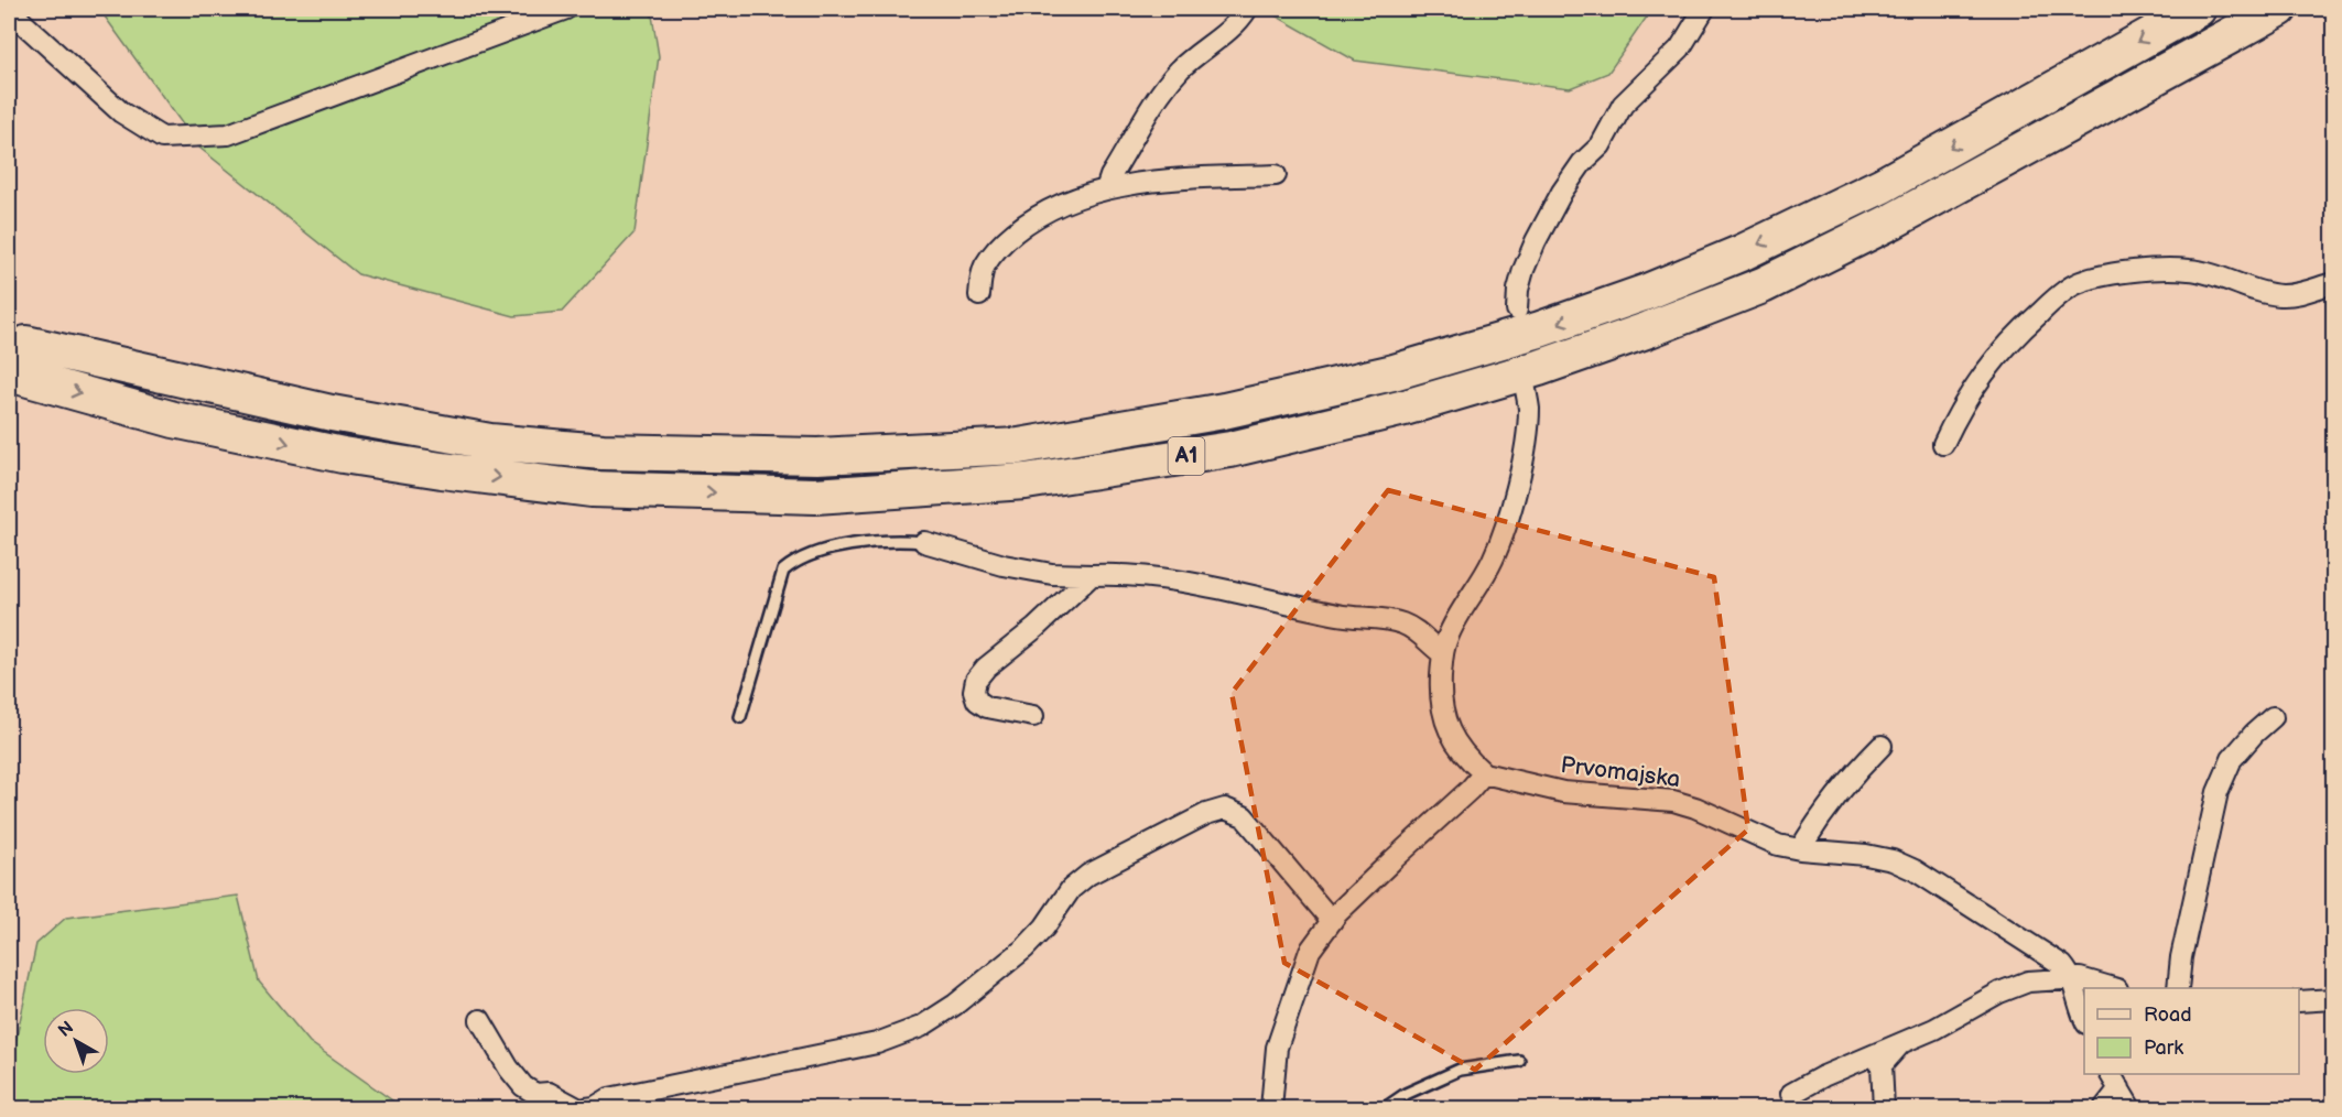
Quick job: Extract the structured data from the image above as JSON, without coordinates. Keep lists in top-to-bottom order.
{
  "streets": {
    "highway": ["A1"],
    "street": ["Prvomajska"]
  },
  "legend": ["Road", "Park"],
  "north": "top left"
}
